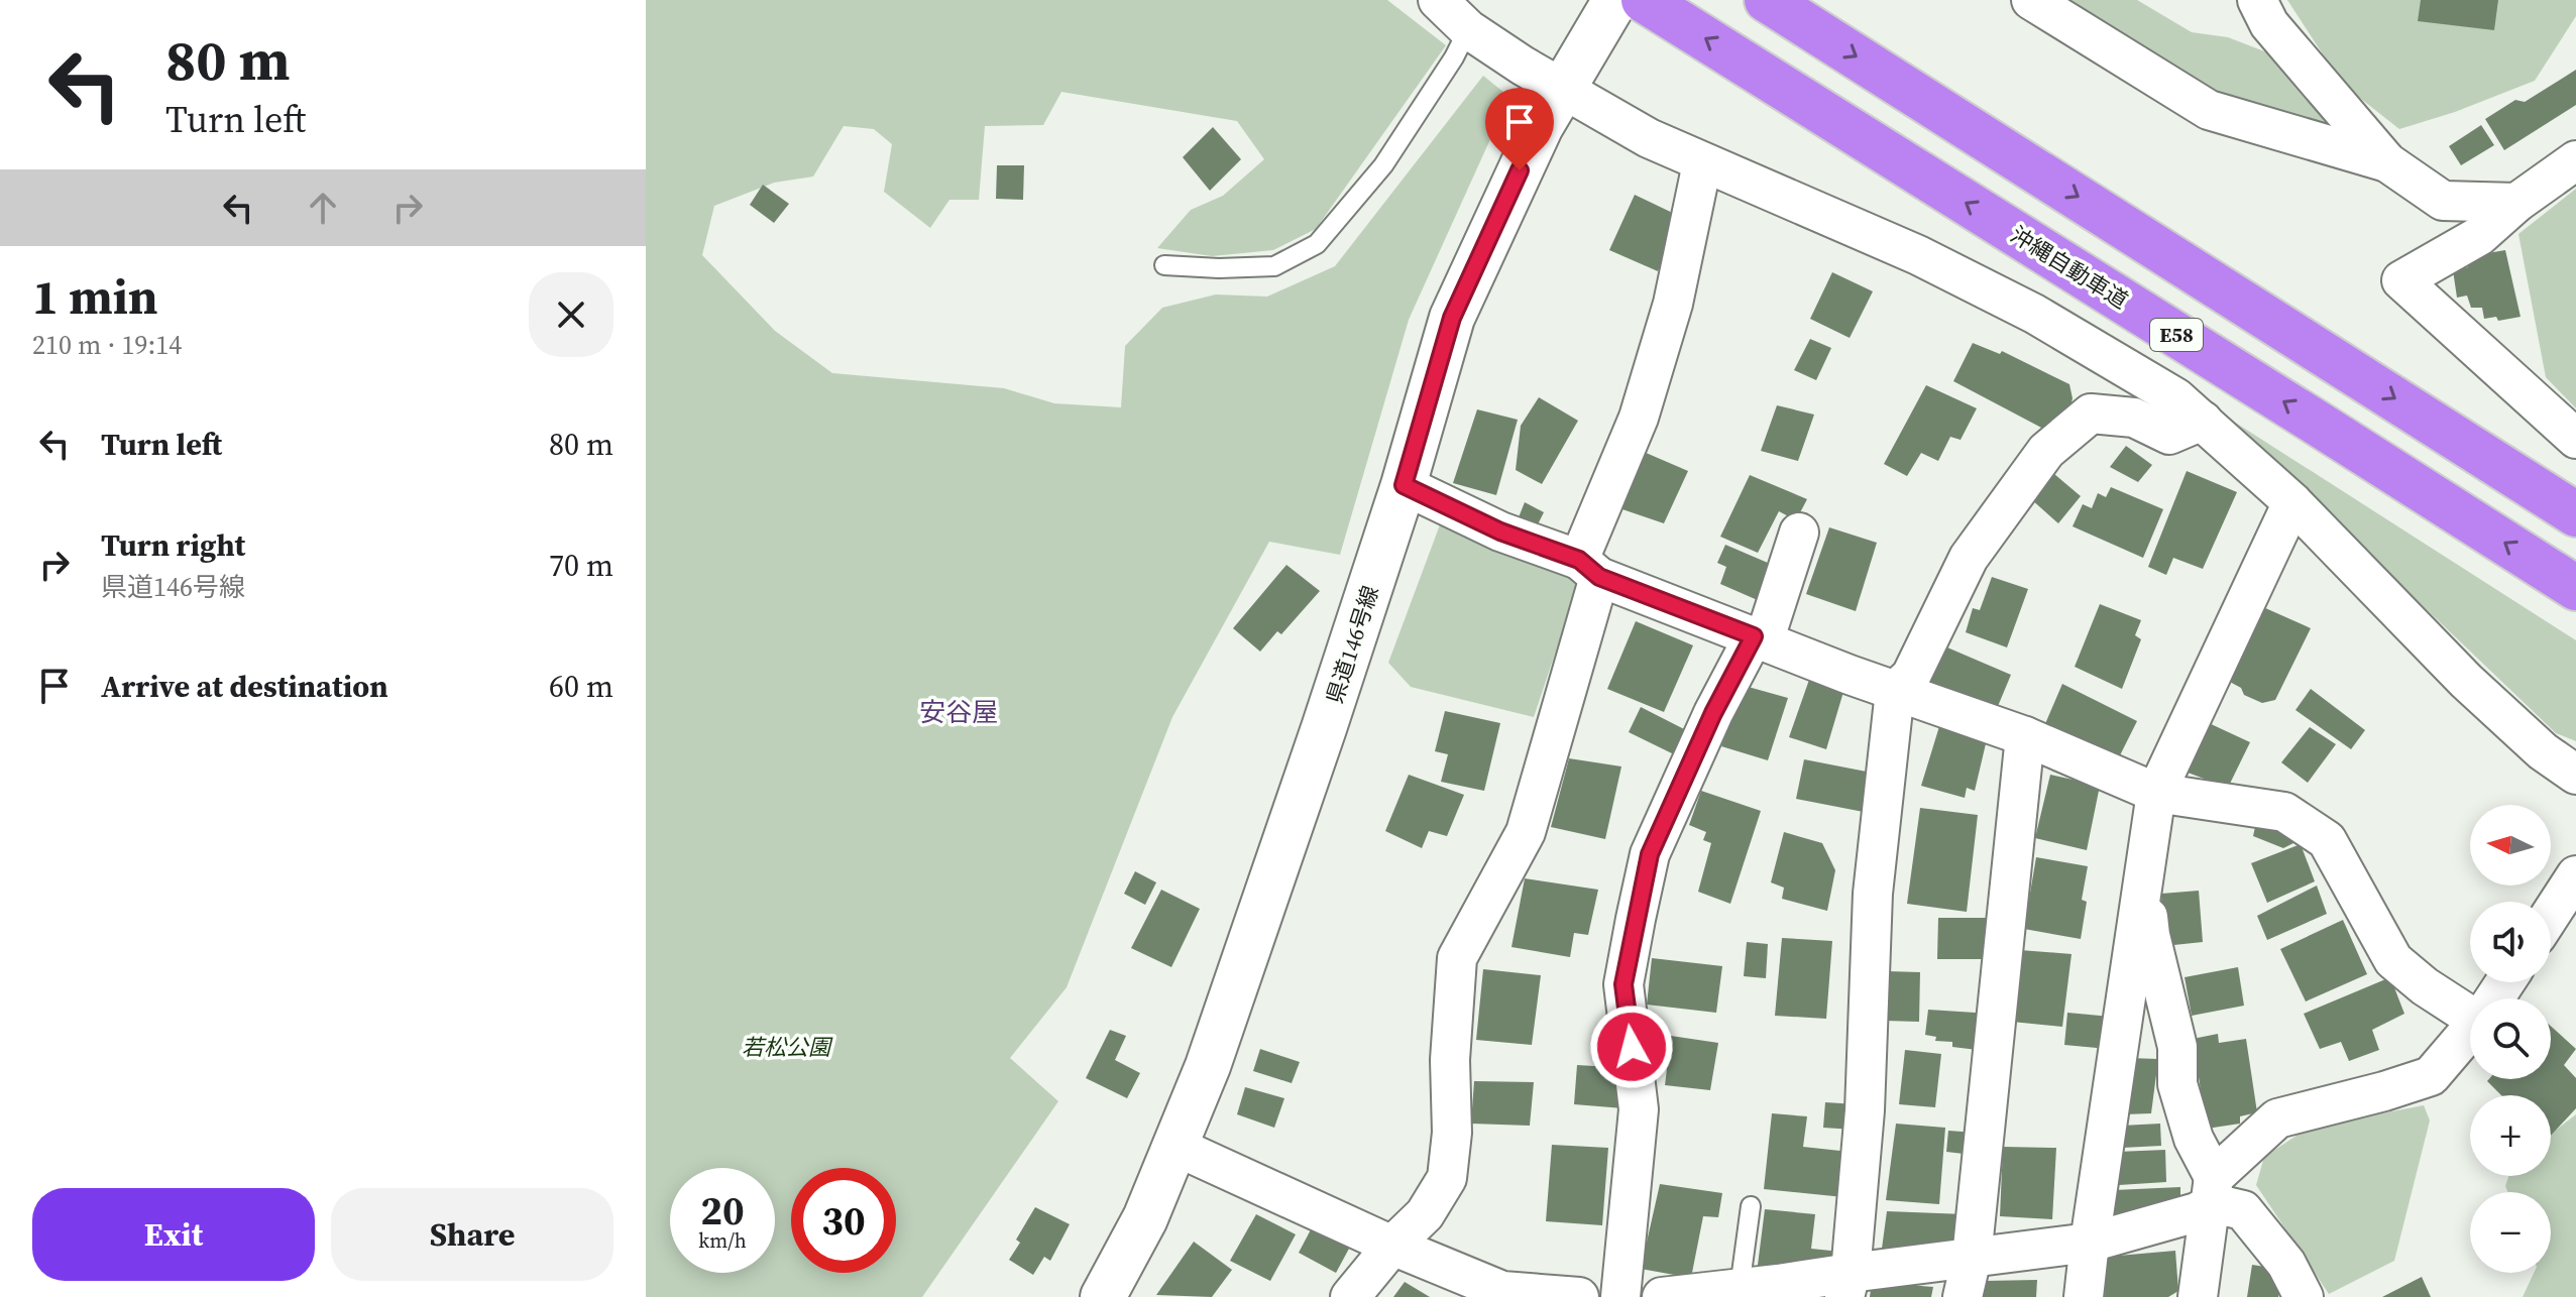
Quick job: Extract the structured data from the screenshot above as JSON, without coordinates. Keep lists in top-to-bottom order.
{
  "streets": {
    "highway": ["沖縄自動車道", "E58"],
    "main road": ["県道146号線"]
  },
  "districts": ["安谷屋"],
  "parks": ["若松公園"],
  "north": "left",
  "page": {
    "turn": ["80 m", "Turn left"],
    "heading": ["1 min", "210 m · 19:14"],
    "list": [
      {
        "name": "Turn left",
        "value": "80 m"
      },
      {
        "name": "Turn right",
        "note": "県道146号線",
        "value": "70 m"
      },
      {
        "name": "Arrive at destination",
        "value": "60 m"
      }
    ],
    "map_buttons": ["+", "−"],
    "speed": "20 km/h",
    "limit": "30",
    "buttons": ["Exit", "Share"]
  }
}
